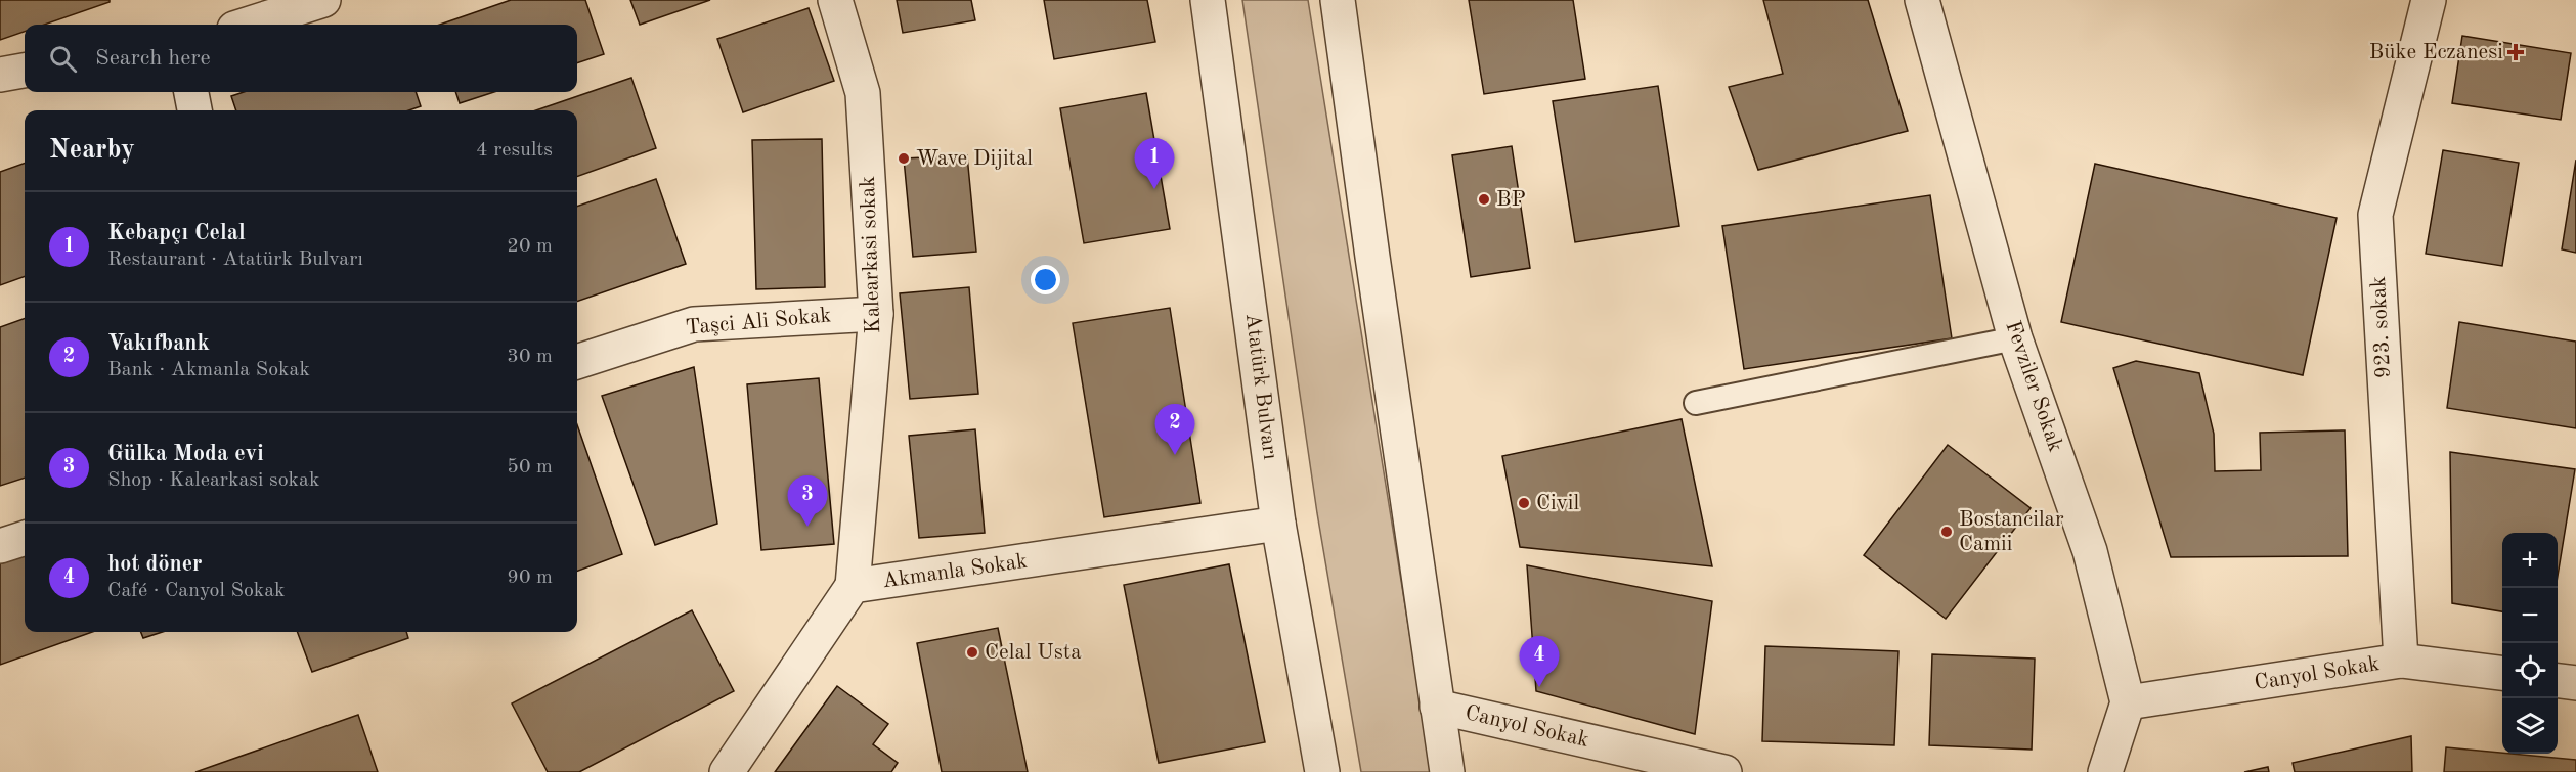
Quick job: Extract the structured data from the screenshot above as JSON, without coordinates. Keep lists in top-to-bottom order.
{
  "streets": {
    "street": [
      "Kalearkasi sokak",
      "Taşci Ali Sokak",
      "923. sokak",
      "Atatürk Bulvarı",
      "Fevziler Sokak",
      "Akmanla Sokak",
      "Canyol Sokak"
    ]
  },
  "crossings": [
    ["Kalearkasi sokak", "Taşci Ali Sokak"],
    ["Kalearkasi sokak", "Akmanla Sokak"],
    ["923. sokak", "Canyol Sokak"],
    ["Atatürk Bulvarı", "Akmanla Sokak"],
    ["Fevziler Sokak", "Canyol Sokak"]
  ],
  "places": {
    "health": ["Büke Eczanesi"],
    "other": [
      "Wave Dijital",
      "BP",
      "Civil",
      "Bostancilar Camii",
      "Celal Usta"
    ]
  },
  "page": {
    "search": "Search here",
    "heading": ["Nearby", "4 results"],
    "pins": [
      "1",
      "2",
      "3",
      "4"
    ],
    "list": [
      {
        "mark": "1",
        "name": "Kebapçı Celal",
        "note": "Restaurant · Atatürk Bulvarı",
        "value": "20 m"
      },
      {
        "mark": "2",
        "name": "Vakıfbank",
        "note": "Bank · Akmanla Sokak",
        "value": "30 m"
      },
      {
        "mark": "3",
        "name": "Gülka Moda evi",
        "note": "Shop · Kalearkasi sokak",
        "value": "50 m"
      },
      {
        "mark": "4",
        "name": "hot döner",
        "note": "Café · Canyol Sokak",
        "value": "90 m"
      }
    ],
    "map_buttons": ["+", "−"]
  }
}
